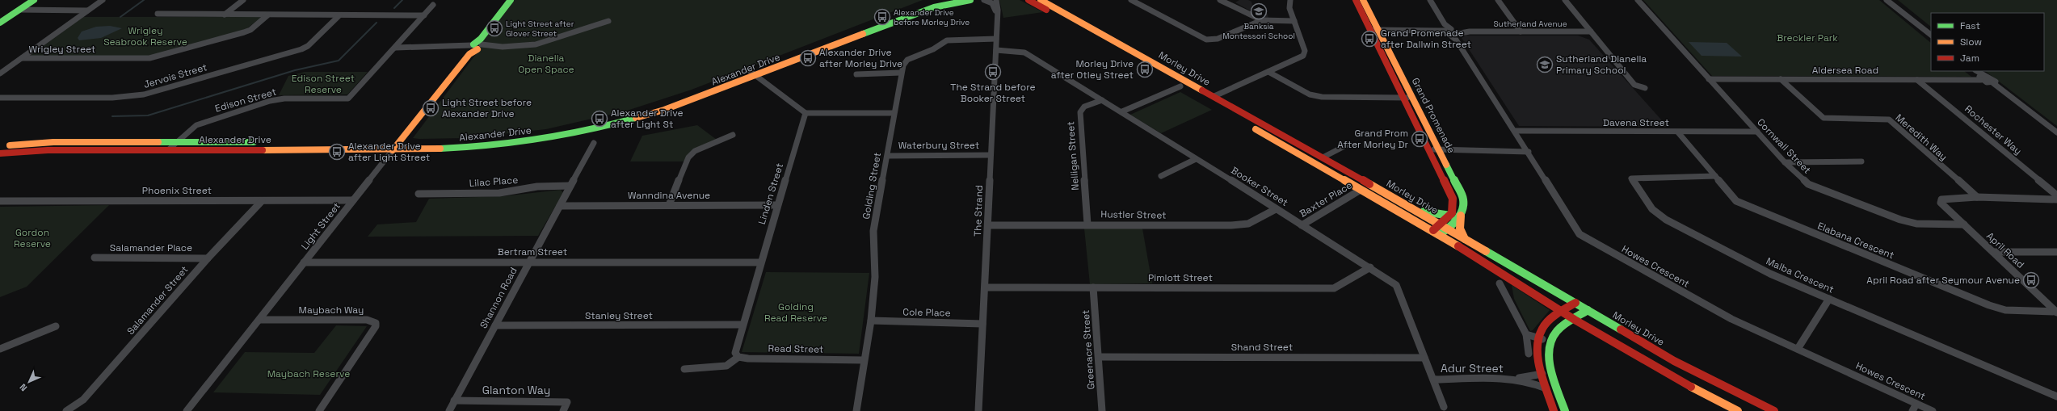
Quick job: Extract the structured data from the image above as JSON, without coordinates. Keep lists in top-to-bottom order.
{
  "streets": {
    "main road": [
      "Morley Drive",
      "Alexander Drive",
      "Grand Promenade",
      "Light Street"
    ],
    "street": [
      "Sutherland Avenue",
      "Wrigley Street",
      "Aldersea Road",
      "Jervois Street",
      "Edison Street",
      "Davena Street",
      "Rochester Way",
      "Meredith Way",
      "Waterbury Street",
      "Cornwall Street",
      "Nelligan Street",
      "Lilac Place",
      "Golding Street",
      "Booker Street",
      "Phoenix Street",
      "Linden Street",
      "Wanndina Avenue",
      "Baxter Place",
      "The Strand",
      "Hustler Street",
      "Elabana Crescent",
      "Salamander Place",
      "April Road",
      "Bertram Street",
      "Howes Crescent",
      "Malba Crescent",
      "Pimlott Street",
      "Shannon Road",
      "Salamander Street",
      "Maybach Way",
      "Cole Place",
      "Stanley Street",
      "Shand Street",
      "Read Street",
      "Greenacre Street",
      "Adur Street",
      "Glanton Way"
    ]
  },
  "crossings": [
    ["Sutherland Avenue", "Grand Promenade"],
    ["Sutherland Avenue", "Howes Crescent"],
    ["Morley Drive", "Grand Promenade"],
    ["Morley Drive", "Baxter Place"],
    ["Alexander Drive", "Edison Street"],
    ["Alexander Drive", "Light Street"],
    ["Aldersea Road", "Rochester Way"],
    ["Aldersea Road", "Meredith Way"],
    ["Aldersea Road", "Cornwall Street"],
    ["Davena Street", "Cornwall Street"],
    ["Davena Street", "Elabana Crescent"],
    ["Davena Street", "Howes Crescent"],
    ["Meredith Way", "April Road"],
    ["Waterbury Street", "Golding Street"],
    ["Waterbury Street", "The Strand"],
    ["Cornwall Street", "April Road"],
    ["Nelligan Street", "Booker Street"],
    ["Nelligan Street", "Hustler Street"],
    ["Lilac Place", "Shannon Road"],
    ["Golding Street", "The Strand"],
    ["Golding Street", "Cole Place"],
    ["Golding Street", "Read Street"],
    ["Booker Street", "Baxter Place"],
    ["Booker Street", "The Strand"],
    ["Booker Street", "Hustler Street"],
    ["Booker Street", "Pimlott Street"],
    ["Booker Street", "Shand Street"],
    ["Booker Street", "Adur Street"],
    ["Phoenix Street", "Light Street"],
    ["Phoenix Street", "Salamander Street"],
    ["Linden Street", "Wanndina Avenue"],
    ["Linden Street", "Bertram Street"],
    ["Linden Street", "Stanley Street"],
    ["Linden Street", "Read Street"],
    ["Wanndina Avenue", "Shannon Road"],
    ["The Strand", "Hustler Street"],
    ["The Strand", "Pimlott Street"],
    ["The Strand", "Cole Place"],
    ["Light Street", "Bertram Street"],
    ["Light Street", "Maybach Way"],
    ["Elabana Crescent", "April Road"],
    ["Elabana Crescent", "Malba Crescent"],
    ["Salamander Place", "Salamander Street"],
    ["Bertram Street", "Shannon Road"],
    ["Pimlott Street", "Greenacre Street"],
    ["Shannon Road", "Stanley Street"],
    ["Shannon Road", "Glanton Way"],
    ["Shand Street", "Greenacre Street"]
  ],
  "parks": [
    "Wrigley Seabrook Reserve",
    "Breckler Park",
    "Dianella Open Space",
    "Edison Street Reserve",
    "Gordon Reserve",
    "Golding Read Reserve",
    "Maybach Reserve"
  ],
  "places": {
    "school or university": ["Banksia Montessori School", "Sutherland Dianella Primary School"],
    "bus stop": [
      "Alexander Drive before Morley Drive",
      "Light Street after Glover Street",
      "Grand Promenade after Dallwin Street",
      "Alexander Drive after Morley Drive",
      "Morley Drive after Otley Street",
      "The Strand before Booker Street",
      "Light Street before Alexander Drive",
      "Alexander Drive after Light St",
      "Grand Prom After Morley Dr",
      "Alexander Drive after Light Street",
      "April Road after Seymour Avenue"
    ]
  },
  "legend": ["Fast", "Slow", "Jam"],
  "north": "bottom left"
}
